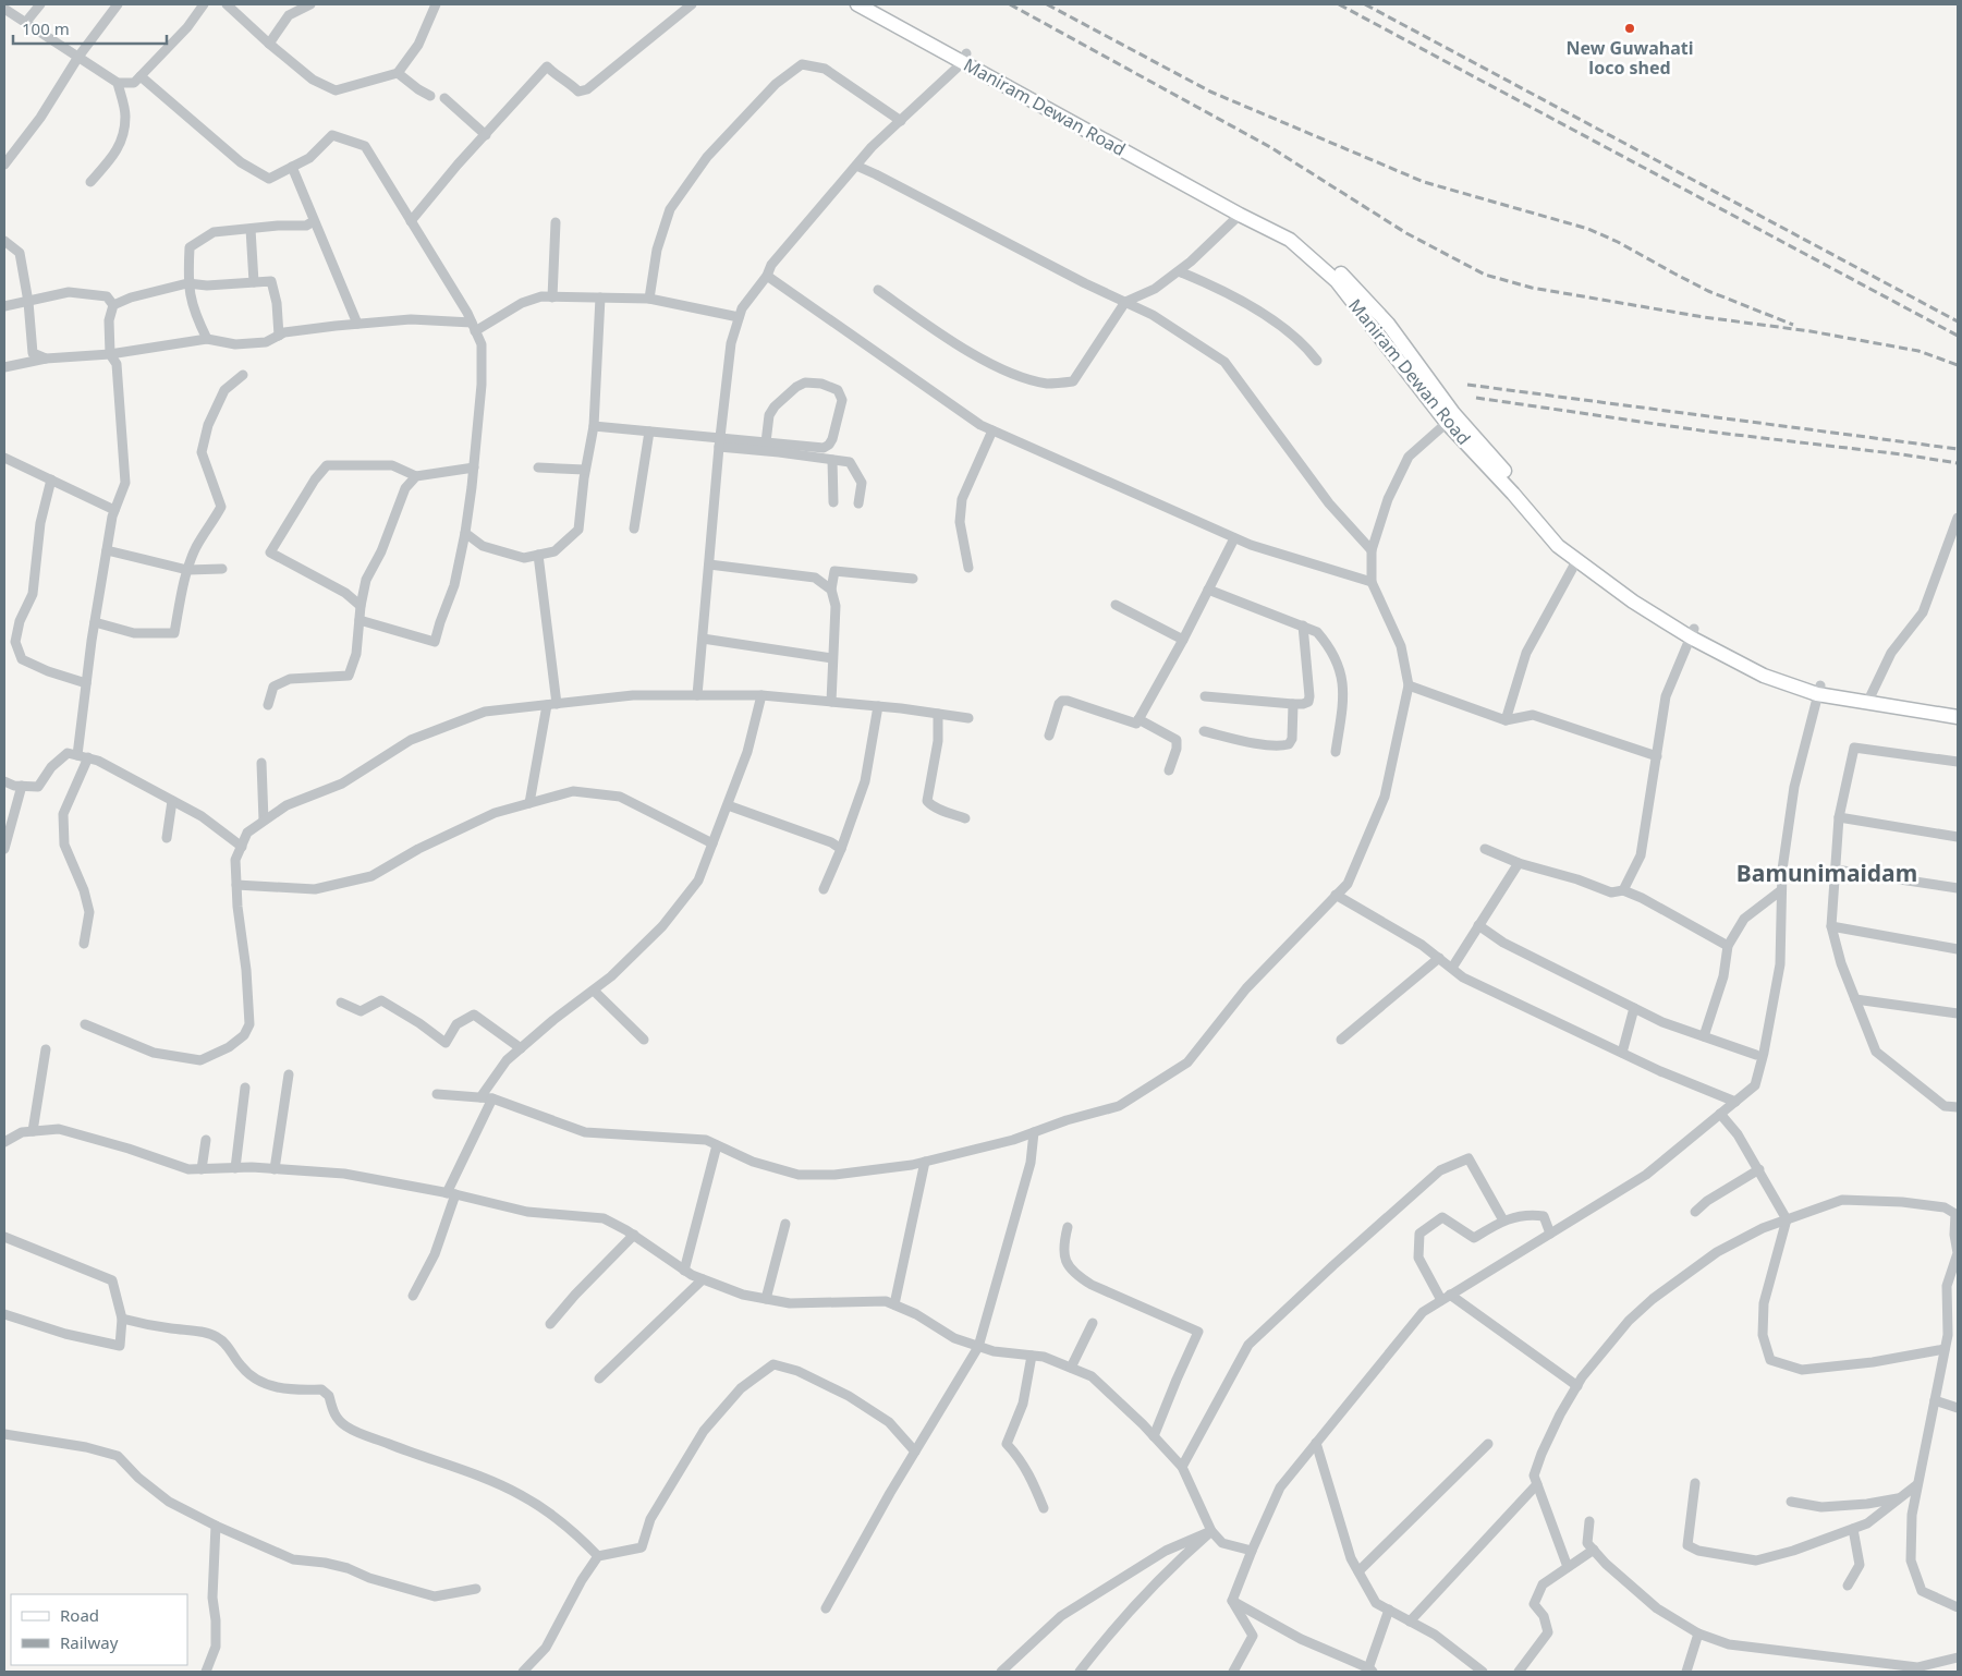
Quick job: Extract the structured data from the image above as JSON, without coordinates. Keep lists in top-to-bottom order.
{
  "streets": {
    "main road": ["Maniram Dewan Road"]
  },
  "districts": ["Bamunimaidam"],
  "places": ["New Guwahati loco shed"],
  "legend": ["Road", "Railway"],
  "scale_bar": "100 m"
}
